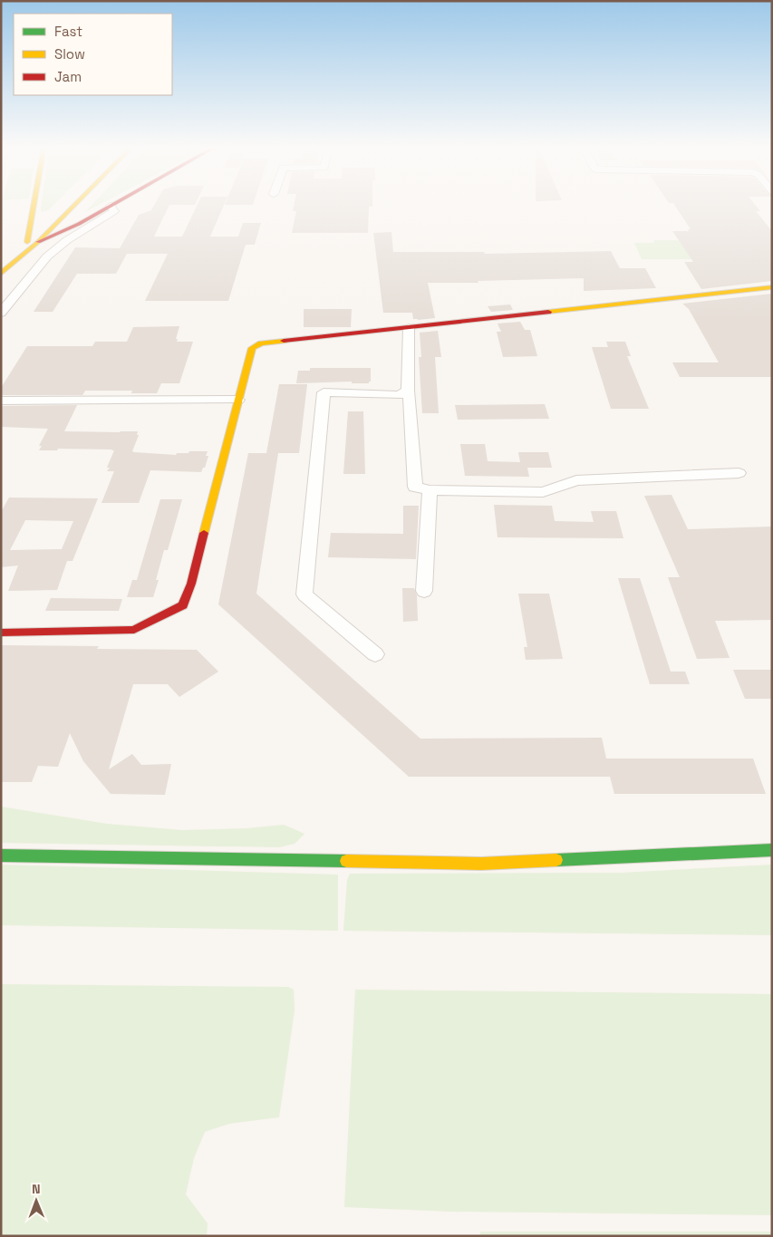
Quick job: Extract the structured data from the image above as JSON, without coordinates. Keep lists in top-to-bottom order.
{
  "legend": ["Fast", "Slow", "Jam"],
  "north": "top"
}
